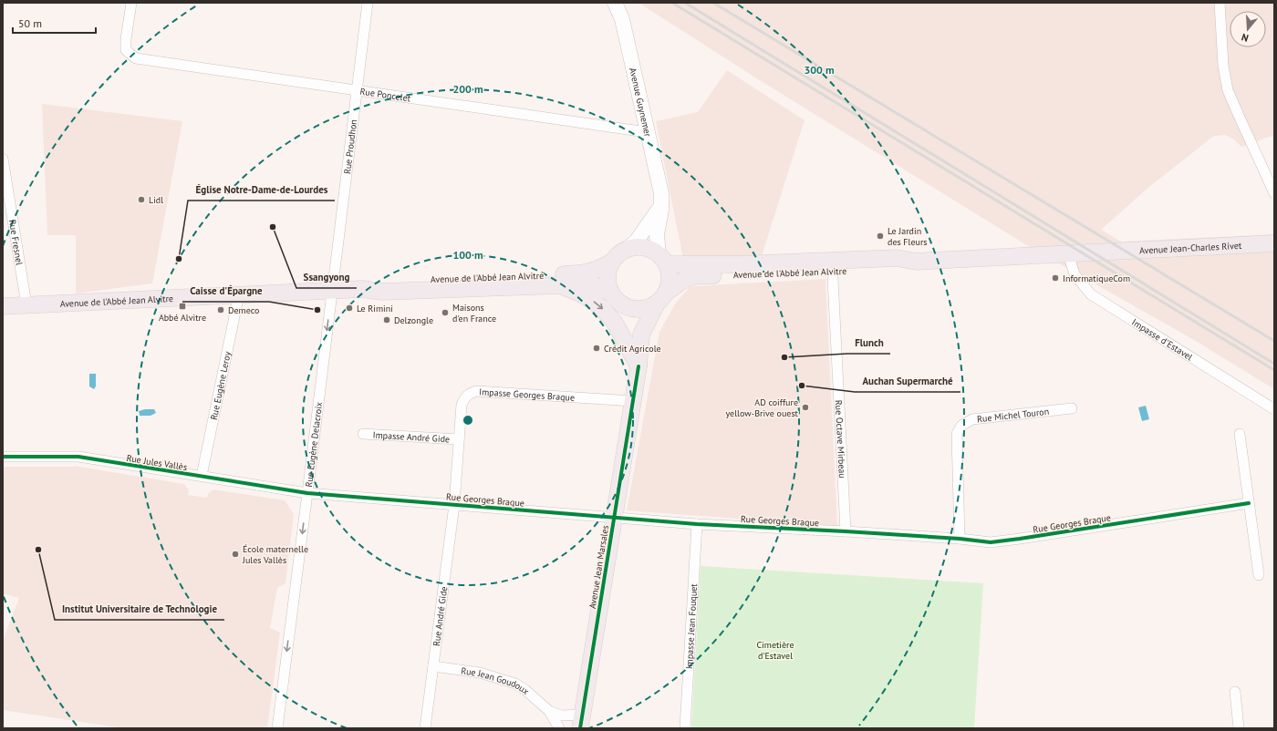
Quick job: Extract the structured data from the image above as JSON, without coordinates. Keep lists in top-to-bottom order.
{
  "streets": {
    "main road": [
      "Avenue Guynemer",
      "Avenue Jean-Charles Rivet",
      "Avenue de l'Abbé Jean Alvitre",
      "Avenue Jean Marsales"
    ],
    "street": [
      "Rue Poncelet",
      "Rue Proudhon",
      "Rue Fresnel",
      "Impasse d'Estavel",
      "Rue Eugène Leroy",
      "Impasse Georges Braque",
      "Rue Michel Touron",
      "Impasse André Gide",
      "Rue Octave Mirbeau",
      "Rue Eugène Delacroix",
      "Rue Jules Vallès",
      "Rue Georges Braque",
      "Rue André Gide",
      "Impasse Jean Fouquet",
      "Rue Jean Goudoux"
    ]
  },
  "crossings": [
    ["Rue Poncelet", "Avenue Guynemer"],
    ["Rue Poncelet", "Rue Proudhon"],
    ["Avenue Guynemer", "Avenue de l'Abbé Jean Alvitre"],
    ["Avenue Guynemer", "Avenue Jean Marsales"],
    ["Rue Proudhon", "Avenue de l'Abbé Jean Alvitre"],
    ["Rue Proudhon", "Rue Eugène Delacroix"],
    ["Rue Fresnel", "Avenue de l'Abbé Jean Alvitre"],
    ["Avenue Jean-Charles Rivet", "Avenue de l'Abbé Jean Alvitre"],
    ["Avenue de l'Abbé Jean Alvitre", "Impasse d'Estavel"],
    ["Avenue de l'Abbé Jean Alvitre", "Rue Eugène Leroy"],
    ["Avenue de l'Abbé Jean Alvitre", "Rue Octave Mirbeau"],
    ["Avenue de l'Abbé Jean Alvitre", "Rue Eugène Delacroix"],
    ["Avenue de l'Abbé Jean Alvitre", "Avenue Jean Marsales"],
    ["Rue Eugène Leroy", "Rue Jules Vallès"],
    ["Impasse Georges Braque", "Impasse André Gide"],
    ["Impasse Georges Braque", "Rue Georges Braque"],
    ["Impasse Georges Braque", "Avenue Jean Marsales"],
    ["Impasse Georges Braque", "Rue André Gide"],
    ["Rue Michel Touron", "Rue Georges Braque"],
    ["Rue Octave Mirbeau", "Rue Georges Braque"],
    ["Rue Eugène Delacroix", "Rue Jules Vallès"],
    ["Rue Eugène Delacroix", "Rue Georges Braque"],
    ["Rue Jules Vallès", "Rue Georges Braque"],
    ["Rue Georges Braque", "Avenue Jean Marsales"],
    ["Rue Georges Braque", "Rue André Gide"],
    ["Rue Georges Braque", "Impasse Jean Fouquet"],
    ["Avenue Jean Marsales", "Rue Jean Goudoux"],
    ["Rue André Gide", "Rue Jean Goudoux"]
  ],
  "one_way": ["Rue Eugène Delacroix"],
  "parks": ["Cimetière d'Estavel"],
  "places": {
    "other": [
      "Lidl",
      "Ssangyong",
      "Le Jardin des Fleurs",
      "Église Notre-Dame-de-Lourdes",
      "InformatiqueCom",
      "Le Rimini",
      "Demeco",
      "Caisse d'Épargne",
      "Maisons d'en France",
      "Delzongle",
      "Crédit Agricole",
      "Flunch",
      "Auchan Supermarché",
      "AD coiffure yellow-Brive ouest",
      "Institut Universitaire de Technologie",
      "École maternelle Jules Vallès"
    ],
    "transit": ["Abbé Alvitre"]
  },
  "scale_bar": "50 m",
  "north": "bottom",
  "rings": ["300 m", "200 m", "100 m"]
}
